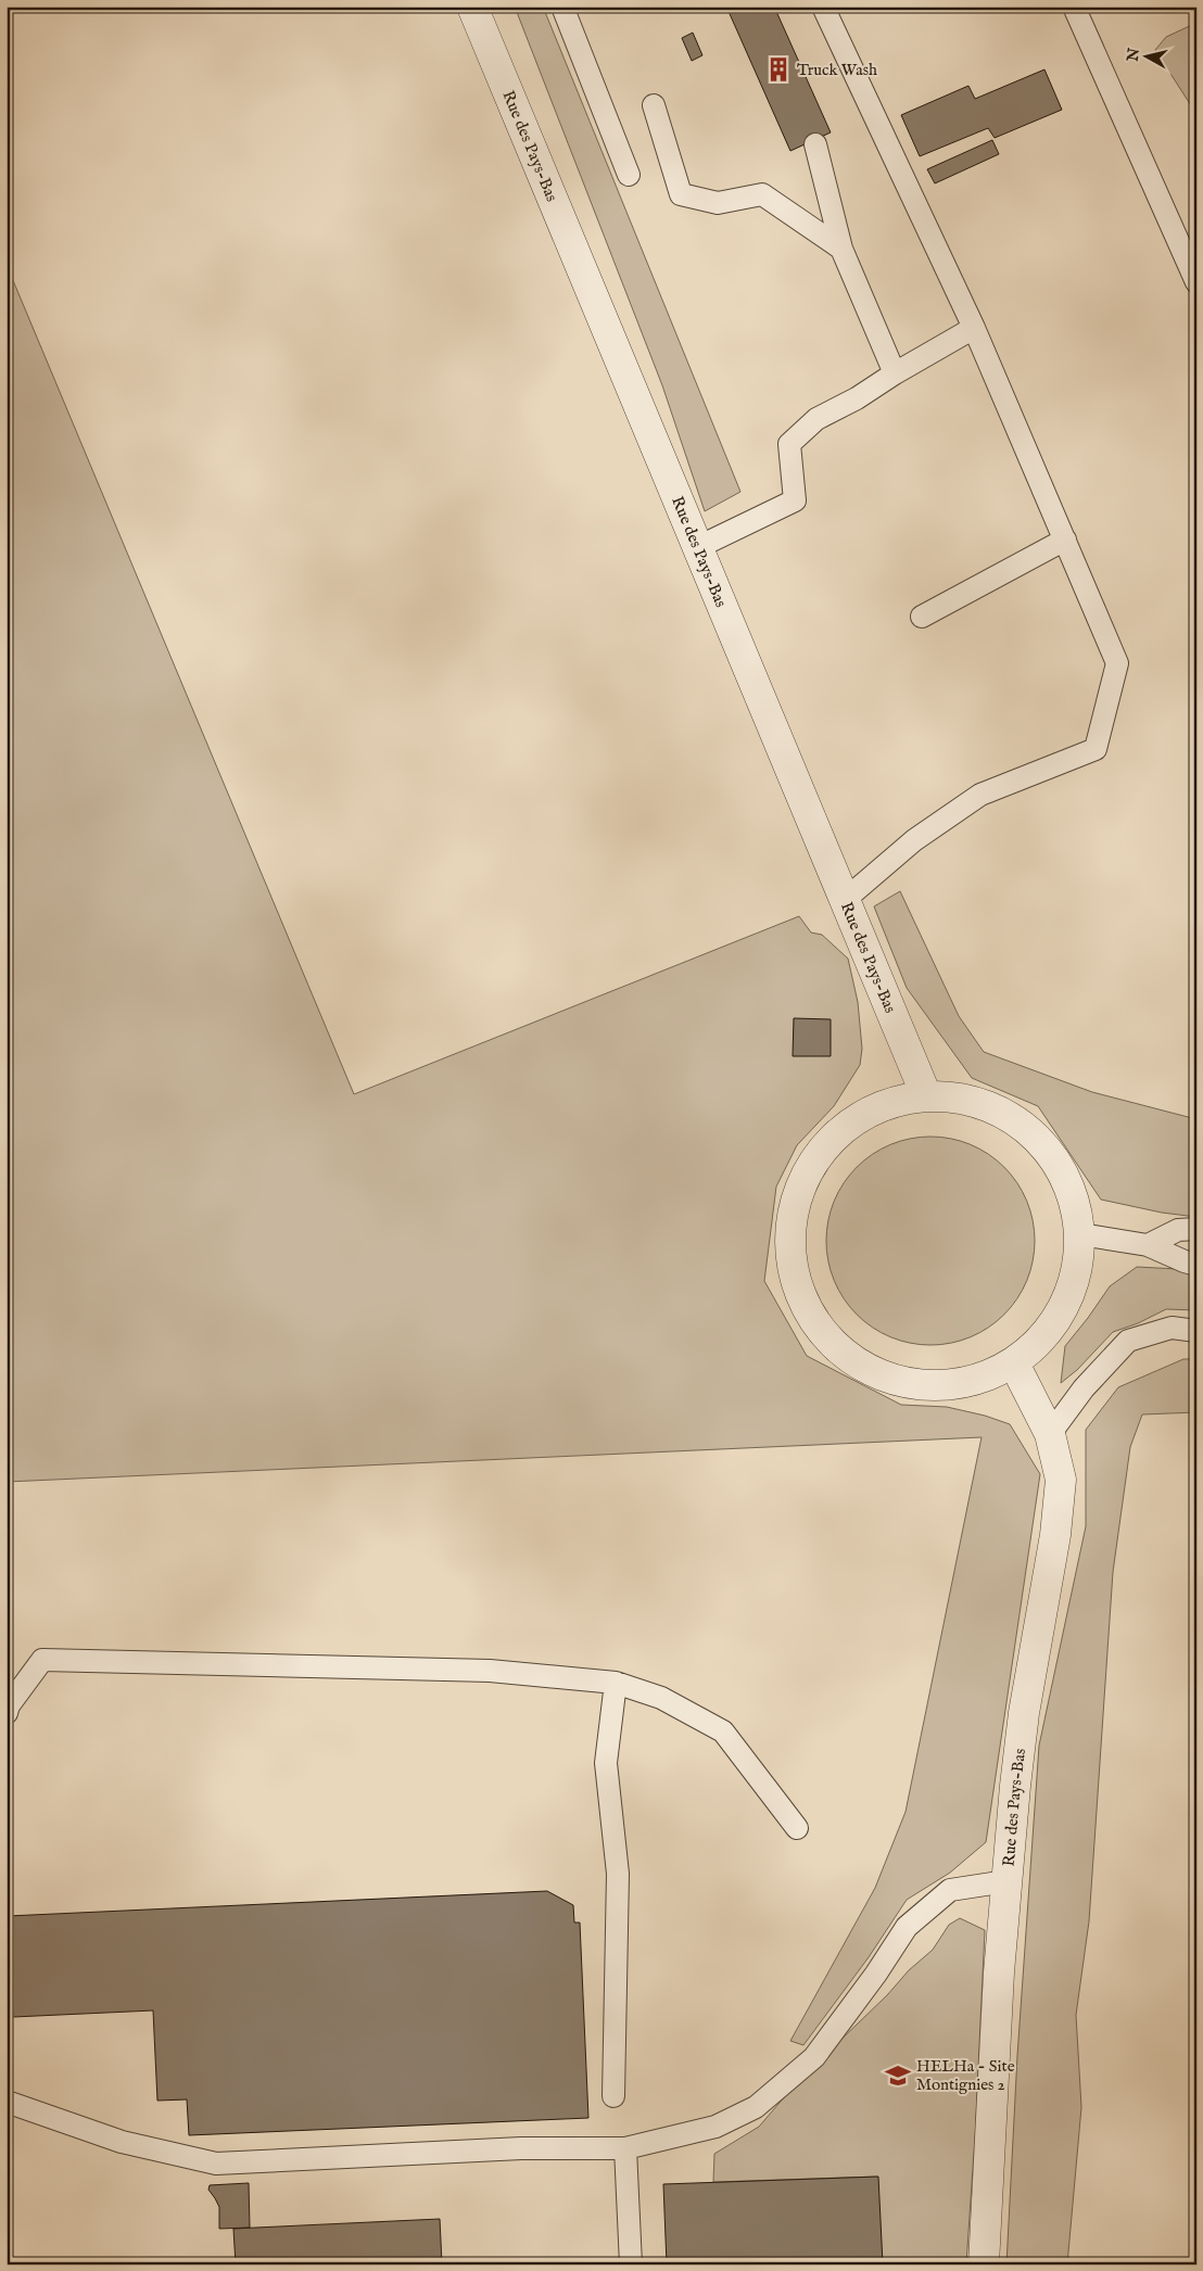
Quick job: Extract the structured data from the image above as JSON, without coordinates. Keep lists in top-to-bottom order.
{
  "streets": {
    "street": ["Rue des Pays-Bas"]
  },
  "places": {
    "building": ["Truck Wash"],
    "school or university": ["HELHa - Site Montignies 2"]
  },
  "north": "left"
}
